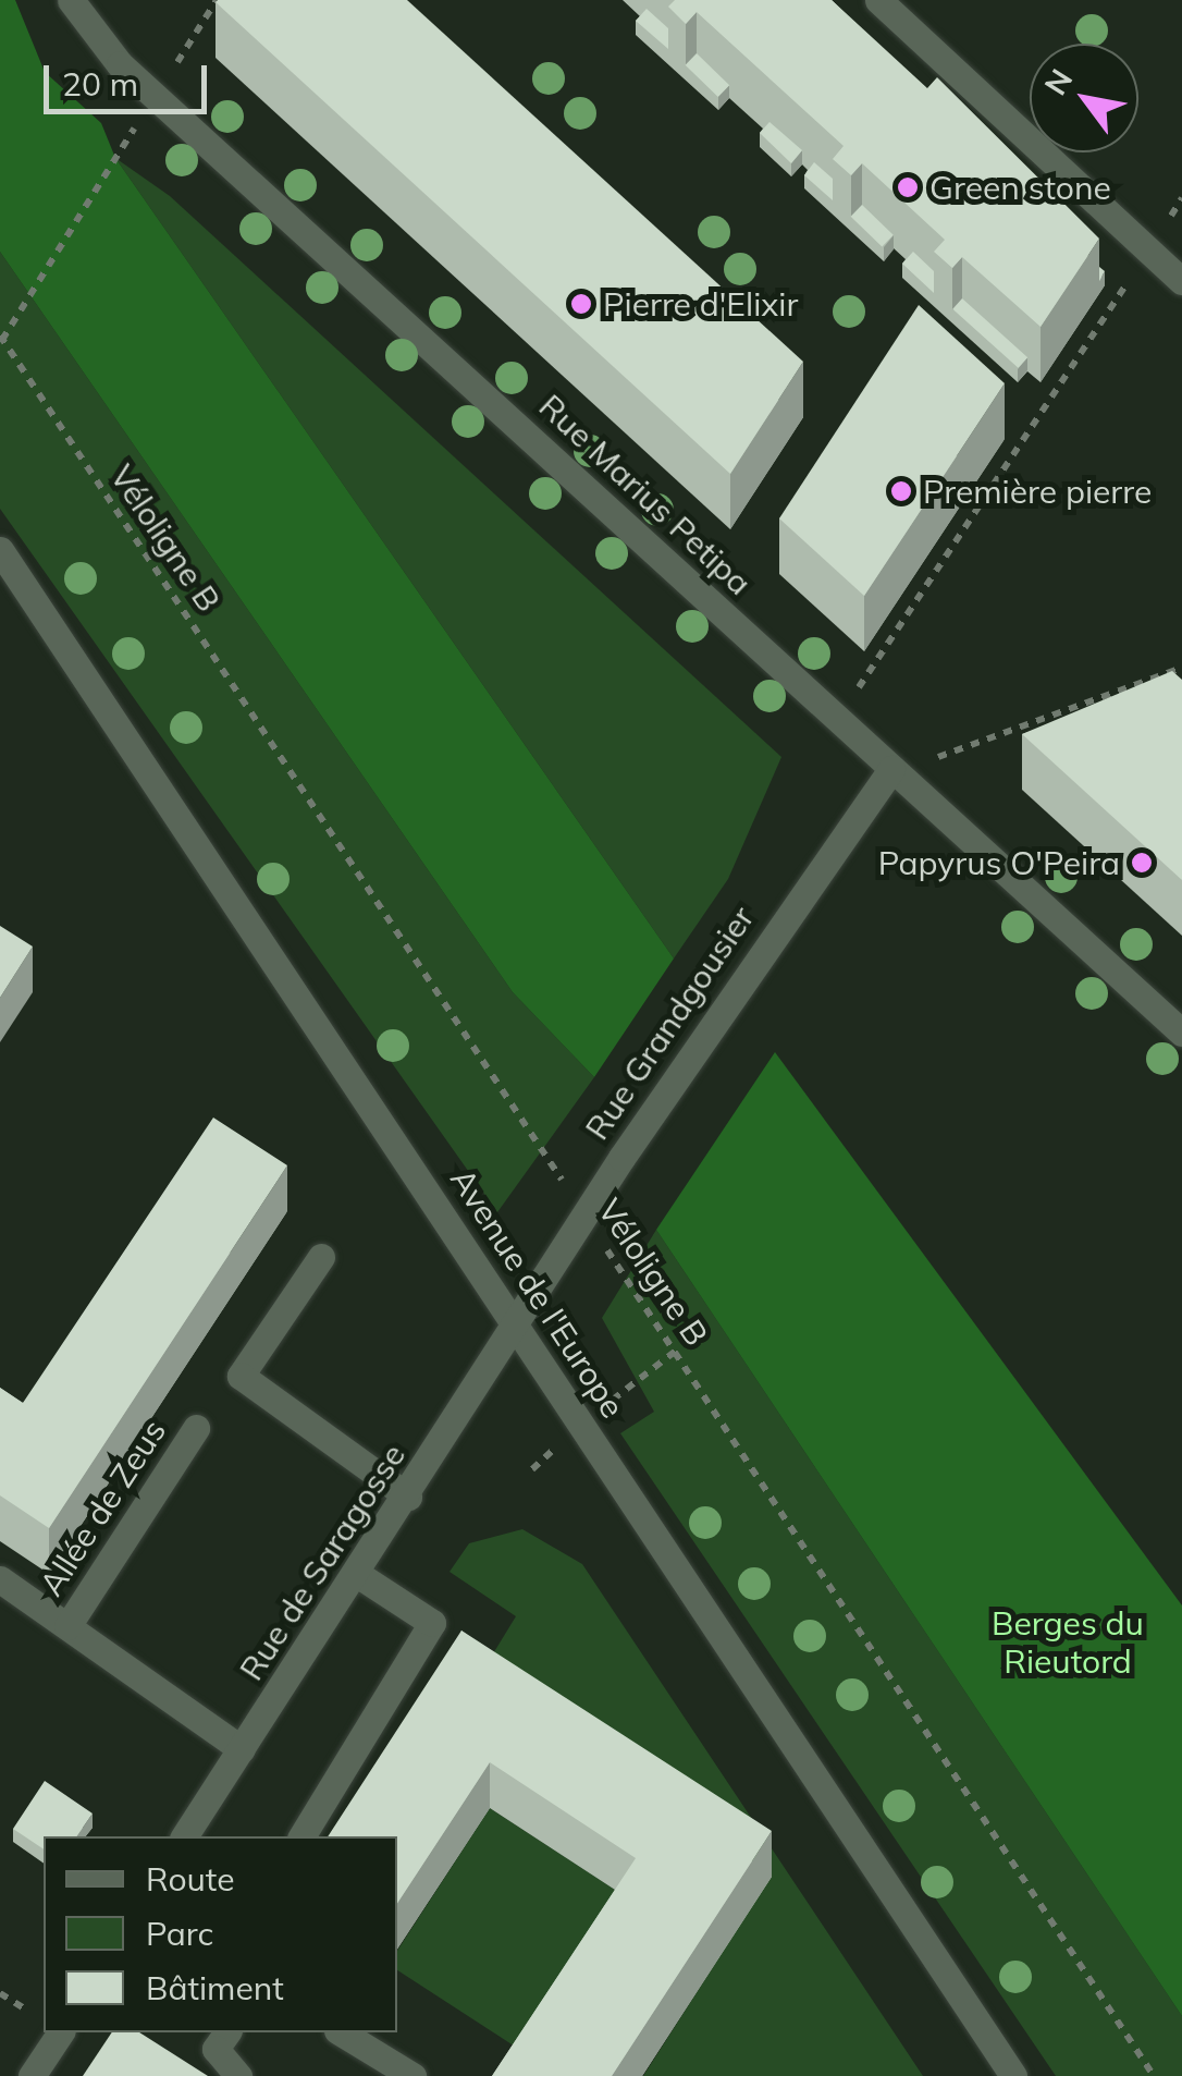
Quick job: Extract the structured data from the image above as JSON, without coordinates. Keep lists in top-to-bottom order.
{
  "streets": {
    "street": [
      "Rue Marius Petipa",
      "Rue Grandgousier",
      "Avenue de l'Europe",
      "Allée de Zeus",
      "Rue de Saragosse"
    ],
    "path": ["Véloligne B"]
  },
  "crossings": [
    ["Rue Marius Petipa", "Rue Grandgousier"],
    ["Véloligne B", "Rue Grandgousier"],
    ["Rue Grandgousier", "Avenue de l'Europe"],
    ["Rue Grandgousier", "Rue de Saragosse"],
    ["Avenue de l'Europe", "Rue de Saragosse"],
    ["Allée de Zeus", "Rue de Saragosse"]
  ],
  "parks": ["Berges du Rieutord"],
  "places": [
    "Green stone",
    "Pierre d'Elixir",
    "Première pierre",
    "Papyrus O'Peira"
  ],
  "legend": ["Route", "Parc", "Bâtiment"],
  "scale_bar": "20 m",
  "north": "top left"
}
